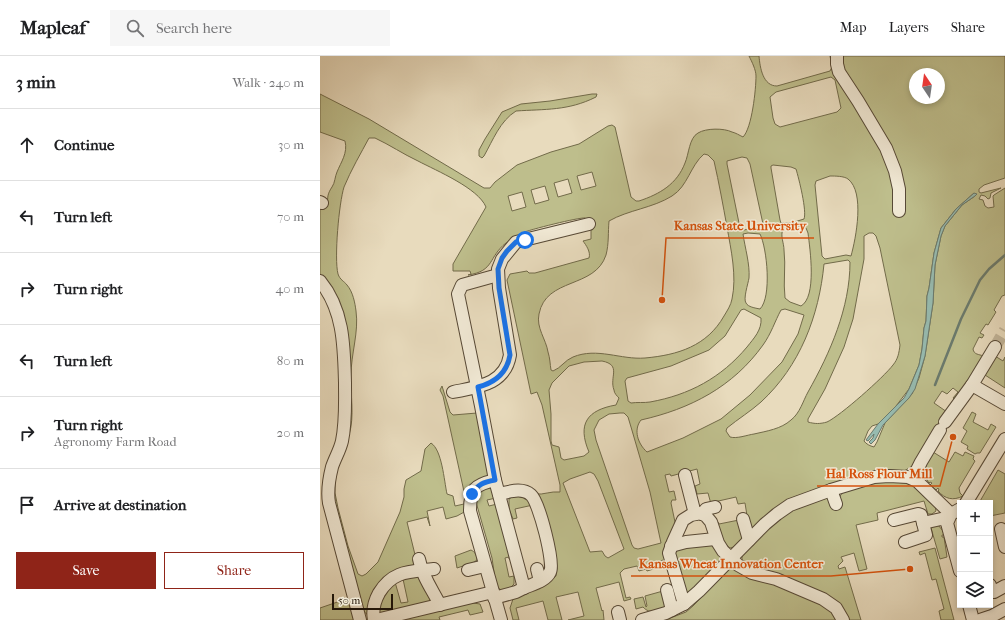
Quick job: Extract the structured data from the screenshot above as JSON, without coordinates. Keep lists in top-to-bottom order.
{
  "places": ["Kansas State University", "Hal Ross Flour Mill", "Kansas Wheat Innovation Center"],
  "scale_bar": "50 m",
  "north": "top",
  "page": {
    "header": "Mapleaf",
    "search": "Search here",
    "nav": ["Map", "Layers", "Share"],
    "heading": ["3 min", "Walk · 240 m"],
    "list": [
      ["Continue", "30 m"],
      ["Turn left", "70 m"],
      ["Turn right", "40 m"],
      ["Turn left", "80 m"],
      ["Turn right", "Agronomy Farm Road", "20 m"],
      "Arrive at destination"
    ],
    "map_buttons": ["+", "−"],
    "buttons": ["Save", "Share"],
    "scale": "50 m"
  }
}
